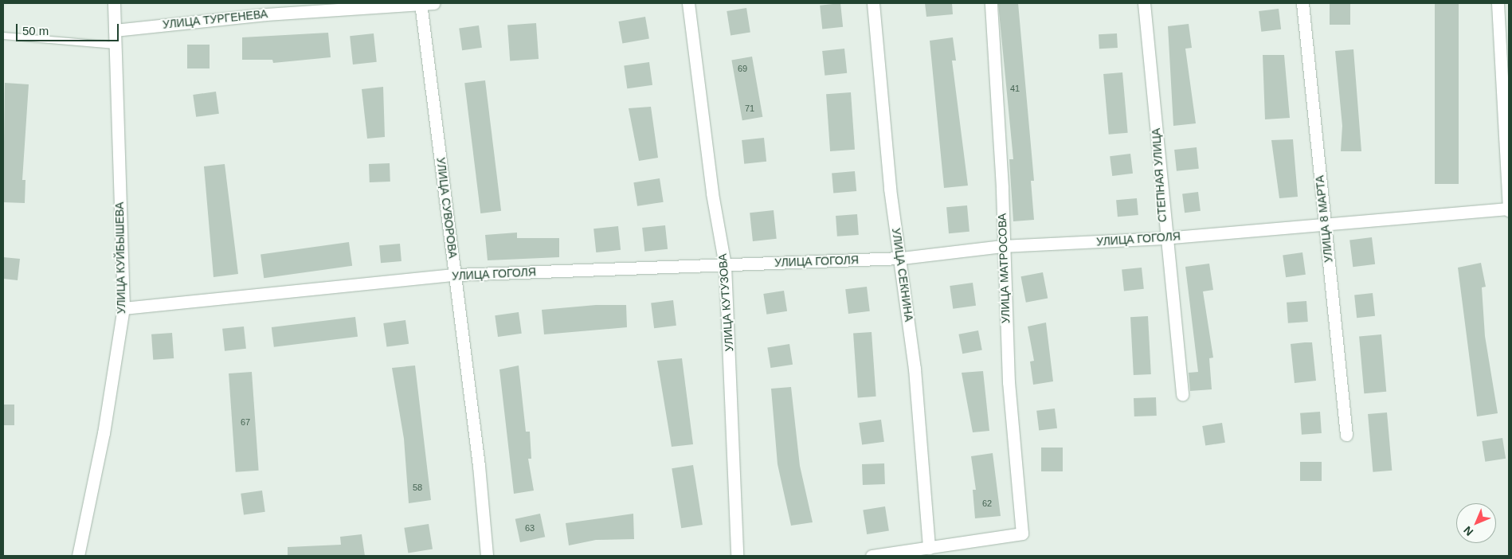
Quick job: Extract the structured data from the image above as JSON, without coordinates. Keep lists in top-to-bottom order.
{
  "streets": {
    "street": [
      "УЛИЦА ТУРГЕНЕВА",
      "СТЕПНАЯ УЛИЦА",
      "УЛИЦА СУВОРОВА",
      "УЛИЦА 8 МАРТА",
      "УЛИЦА ГОГОЛЯ",
      "УЛИЦА КУЙБЫШЕВА",
      "УЛИЦА МАТРОСОВА",
      "УЛИЦА СЕКНИНА",
      "УЛИЦА КУТУЗОВА"
    ]
  },
  "crossings": [
    ["УЛИЦА ТУРГЕНЕВА", "УЛИЦА СУВОРОВА"],
    ["УЛИЦА ТУРГЕНЕВА", "УЛИЦА КУЙБЫШЕВА"],
    ["СТЕПНАЯ УЛИЦА", "УЛИЦА ГОГОЛЯ"],
    ["УЛИЦА СУВОРОВА", "УЛИЦА ГОГОЛЯ"],
    ["УЛИЦА 8 МАРТА", "УЛИЦА ГОГОЛЯ"],
    ["УЛИЦА ГОГОЛЯ", "УЛИЦА КУЙБЫШЕВА"],
    ["УЛИЦА ГОГОЛЯ", "УЛИЦА МАТРОСОВА"],
    ["УЛИЦА ГОГОЛЯ", "УЛИЦА СЕКНИНА"],
    ["УЛИЦА ГОГОЛЯ", "УЛИЦА КУТУЗОВА"],
    ["УЛИЦА МАТРОСОВА", "УЛИЦА СЕКНИНА"]
  ],
  "house_numbers": [
    "69",
    "41",
    "71",
    "67",
    "58",
    "62",
    "63"
  ],
  "scale_bar": "50 m",
  "north": "bottom left"
}
